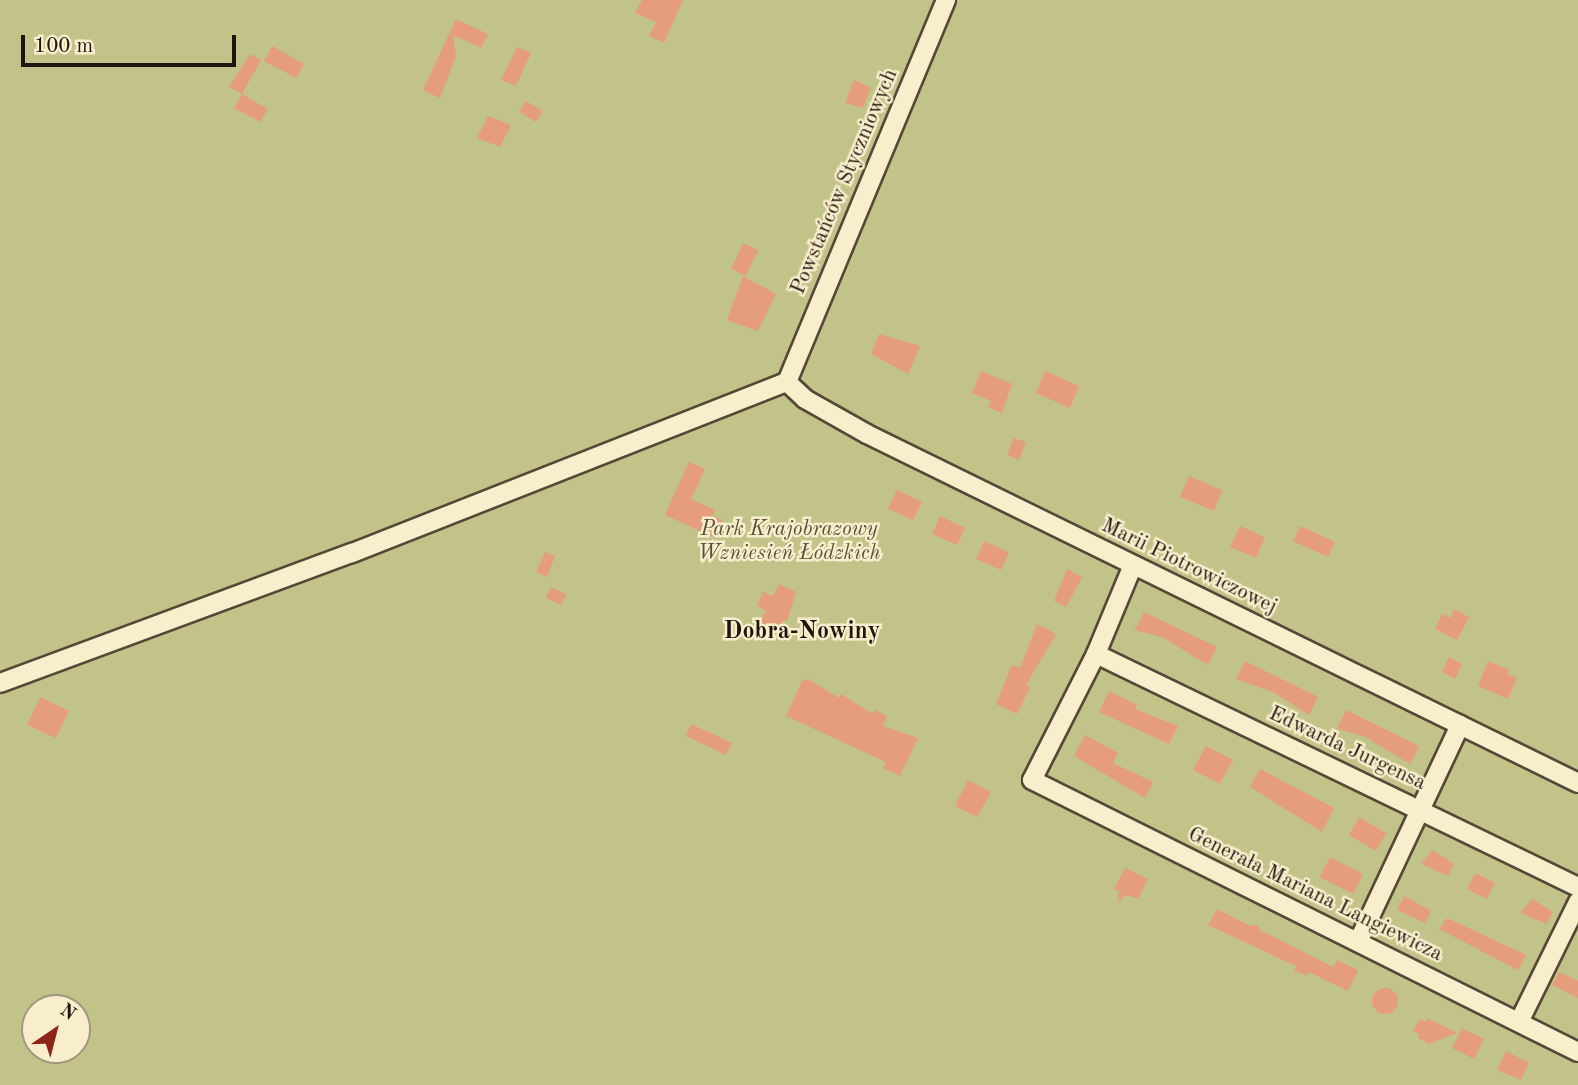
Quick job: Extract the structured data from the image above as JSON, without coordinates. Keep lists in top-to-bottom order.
{
  "streets": {
    "street": [
      "Powstańców Styczniowych",
      "Marii Piotrowiczowej",
      "Edwarda Jurgensa",
      "Generała Mariana Langiewicza"
    ]
  },
  "crossings": [
    ["Powstańców Styczniowych", "Marii Piotrowiczowej"],
    ["Edwarda Jurgensa", "Generała Mariana Langiewicza"]
  ],
  "districts": ["Dobra-Nowiny"],
  "parks": ["Park Krajobrazowy Wzniesień Łódzkich"],
  "scale_bar": "100 m",
  "north": "top right"
}
